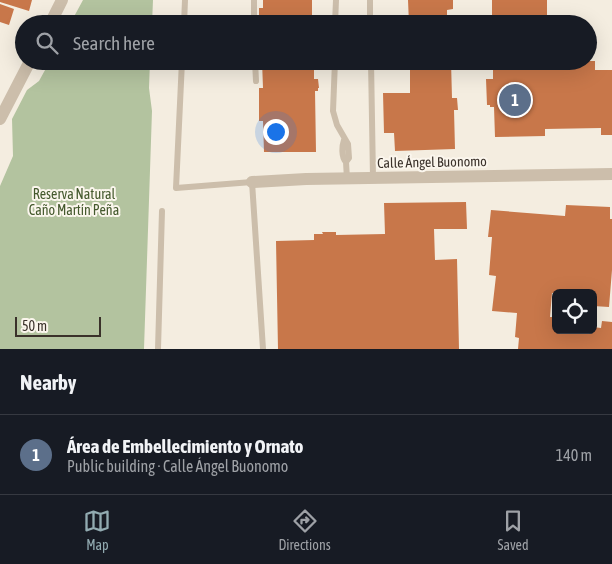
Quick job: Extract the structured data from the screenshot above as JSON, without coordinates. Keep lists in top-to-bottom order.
{
  "streets": {
    "street": ["Calle Ángel Buonomo"]
  },
  "parks": ["Reserva Natural Caño Martín Peña"],
  "scale_bar": "50 m",
  "page": {
    "search": "Search here",
    "pins": "1",
    "scale": "50 m",
    "heading": "Nearby",
    "list": [
      {
        "mark": "1",
        "name": "Área de Embellecimiento y Ornato",
        "note": "Public building · Calle Ángel Buonomo",
        "value": "140 m"
      }
    ],
    "nav": ["Map", "Directions", "Saved"]
  }
}
